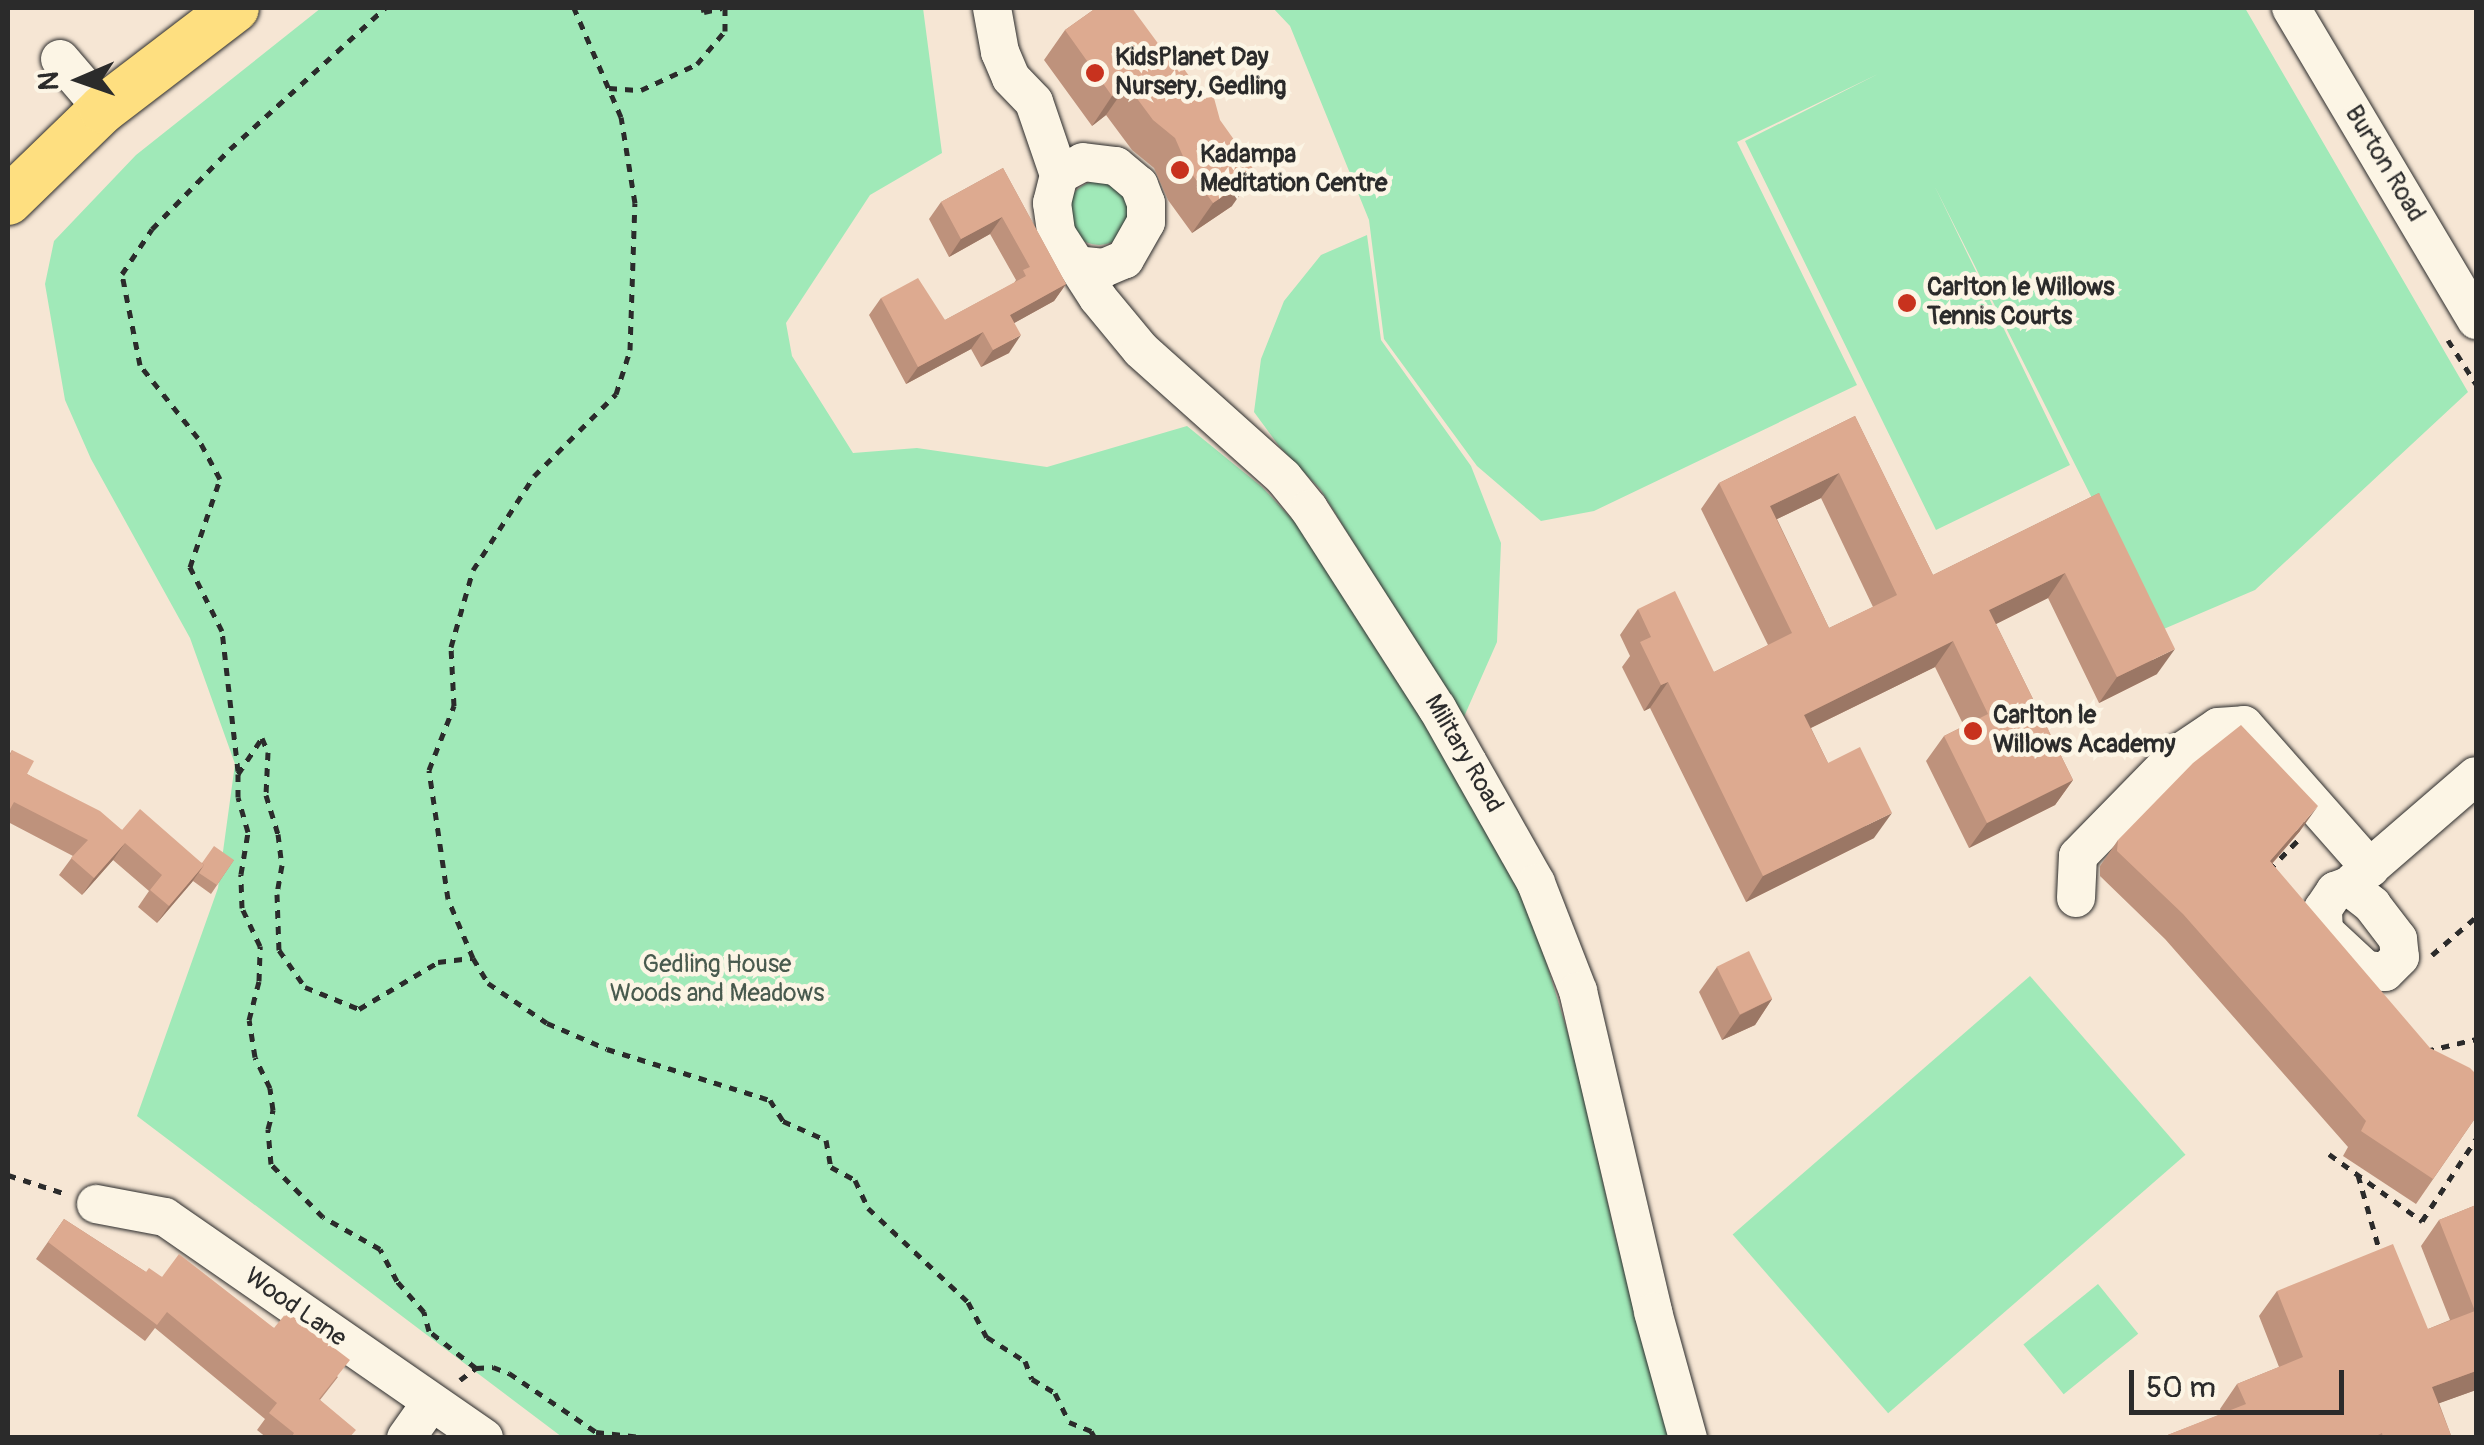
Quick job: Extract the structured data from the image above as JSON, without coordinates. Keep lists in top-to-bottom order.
{
  "streets": {
    "street": ["Burton Road", "Military Road", "Wood Lane"]
  },
  "parks": ["Gedling House Woods and Meadows"],
  "places": [
    "KidsPlanet Day Nursery, Gedling",
    "Kadampa Meditation Centre",
    "Carlton le Willows Tennis Courts",
    "Carlton le Willows Academy"
  ],
  "scale_bar": "50 m",
  "north": "left"
}
